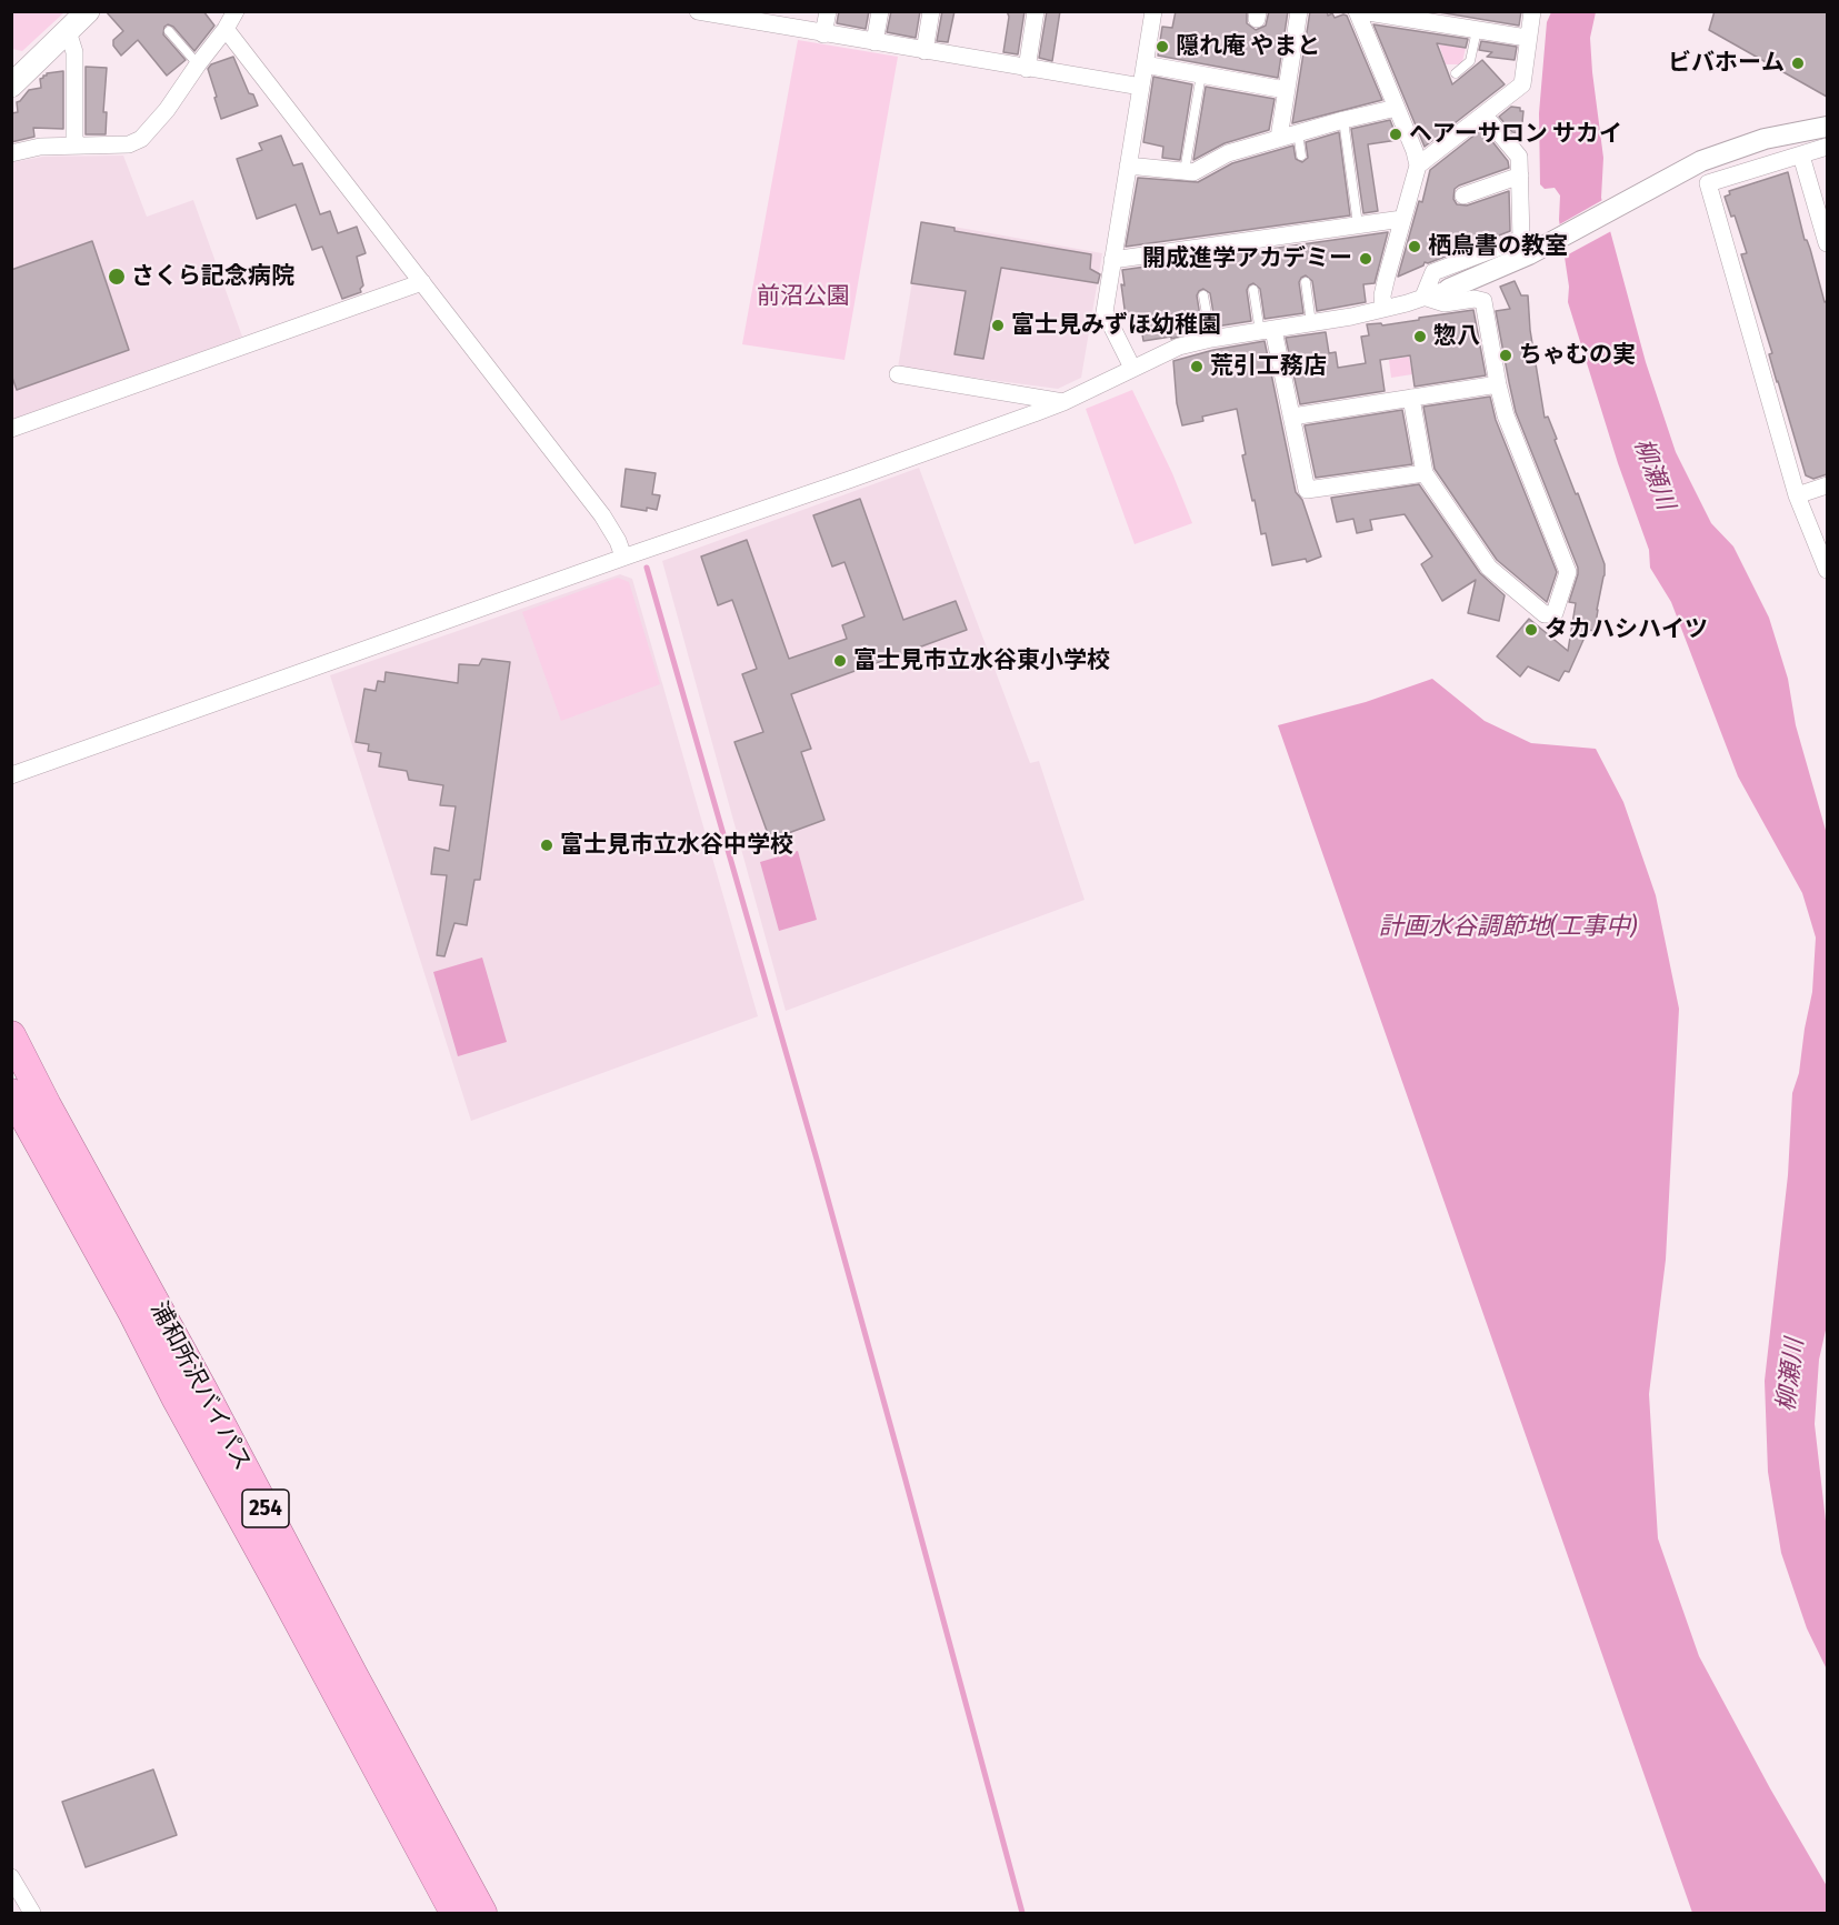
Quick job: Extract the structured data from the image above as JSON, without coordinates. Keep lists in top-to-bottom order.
{
  "streets": {
    "highway": ["浦和所沢バイパス", "254"]
  },
  "water": ["柳瀬川", "計画水谷調節地(工事中)"],
  "parks": ["前沼公園"],
  "places": [
    "隠れ庵 やまと",
    "ビバホーム",
    "ヘアーサロン サカイ",
    "栖鳥書の教室",
    "開成進学アカデミー",
    "さくら記念病院",
    "富士見みずほ幼稚園",
    "惣八",
    "ちゃむの実",
    "荒引工務店",
    "タカハシハイツ",
    "富士見市立水谷東小学校",
    "富士見市立水谷中学校"
  ]
}
